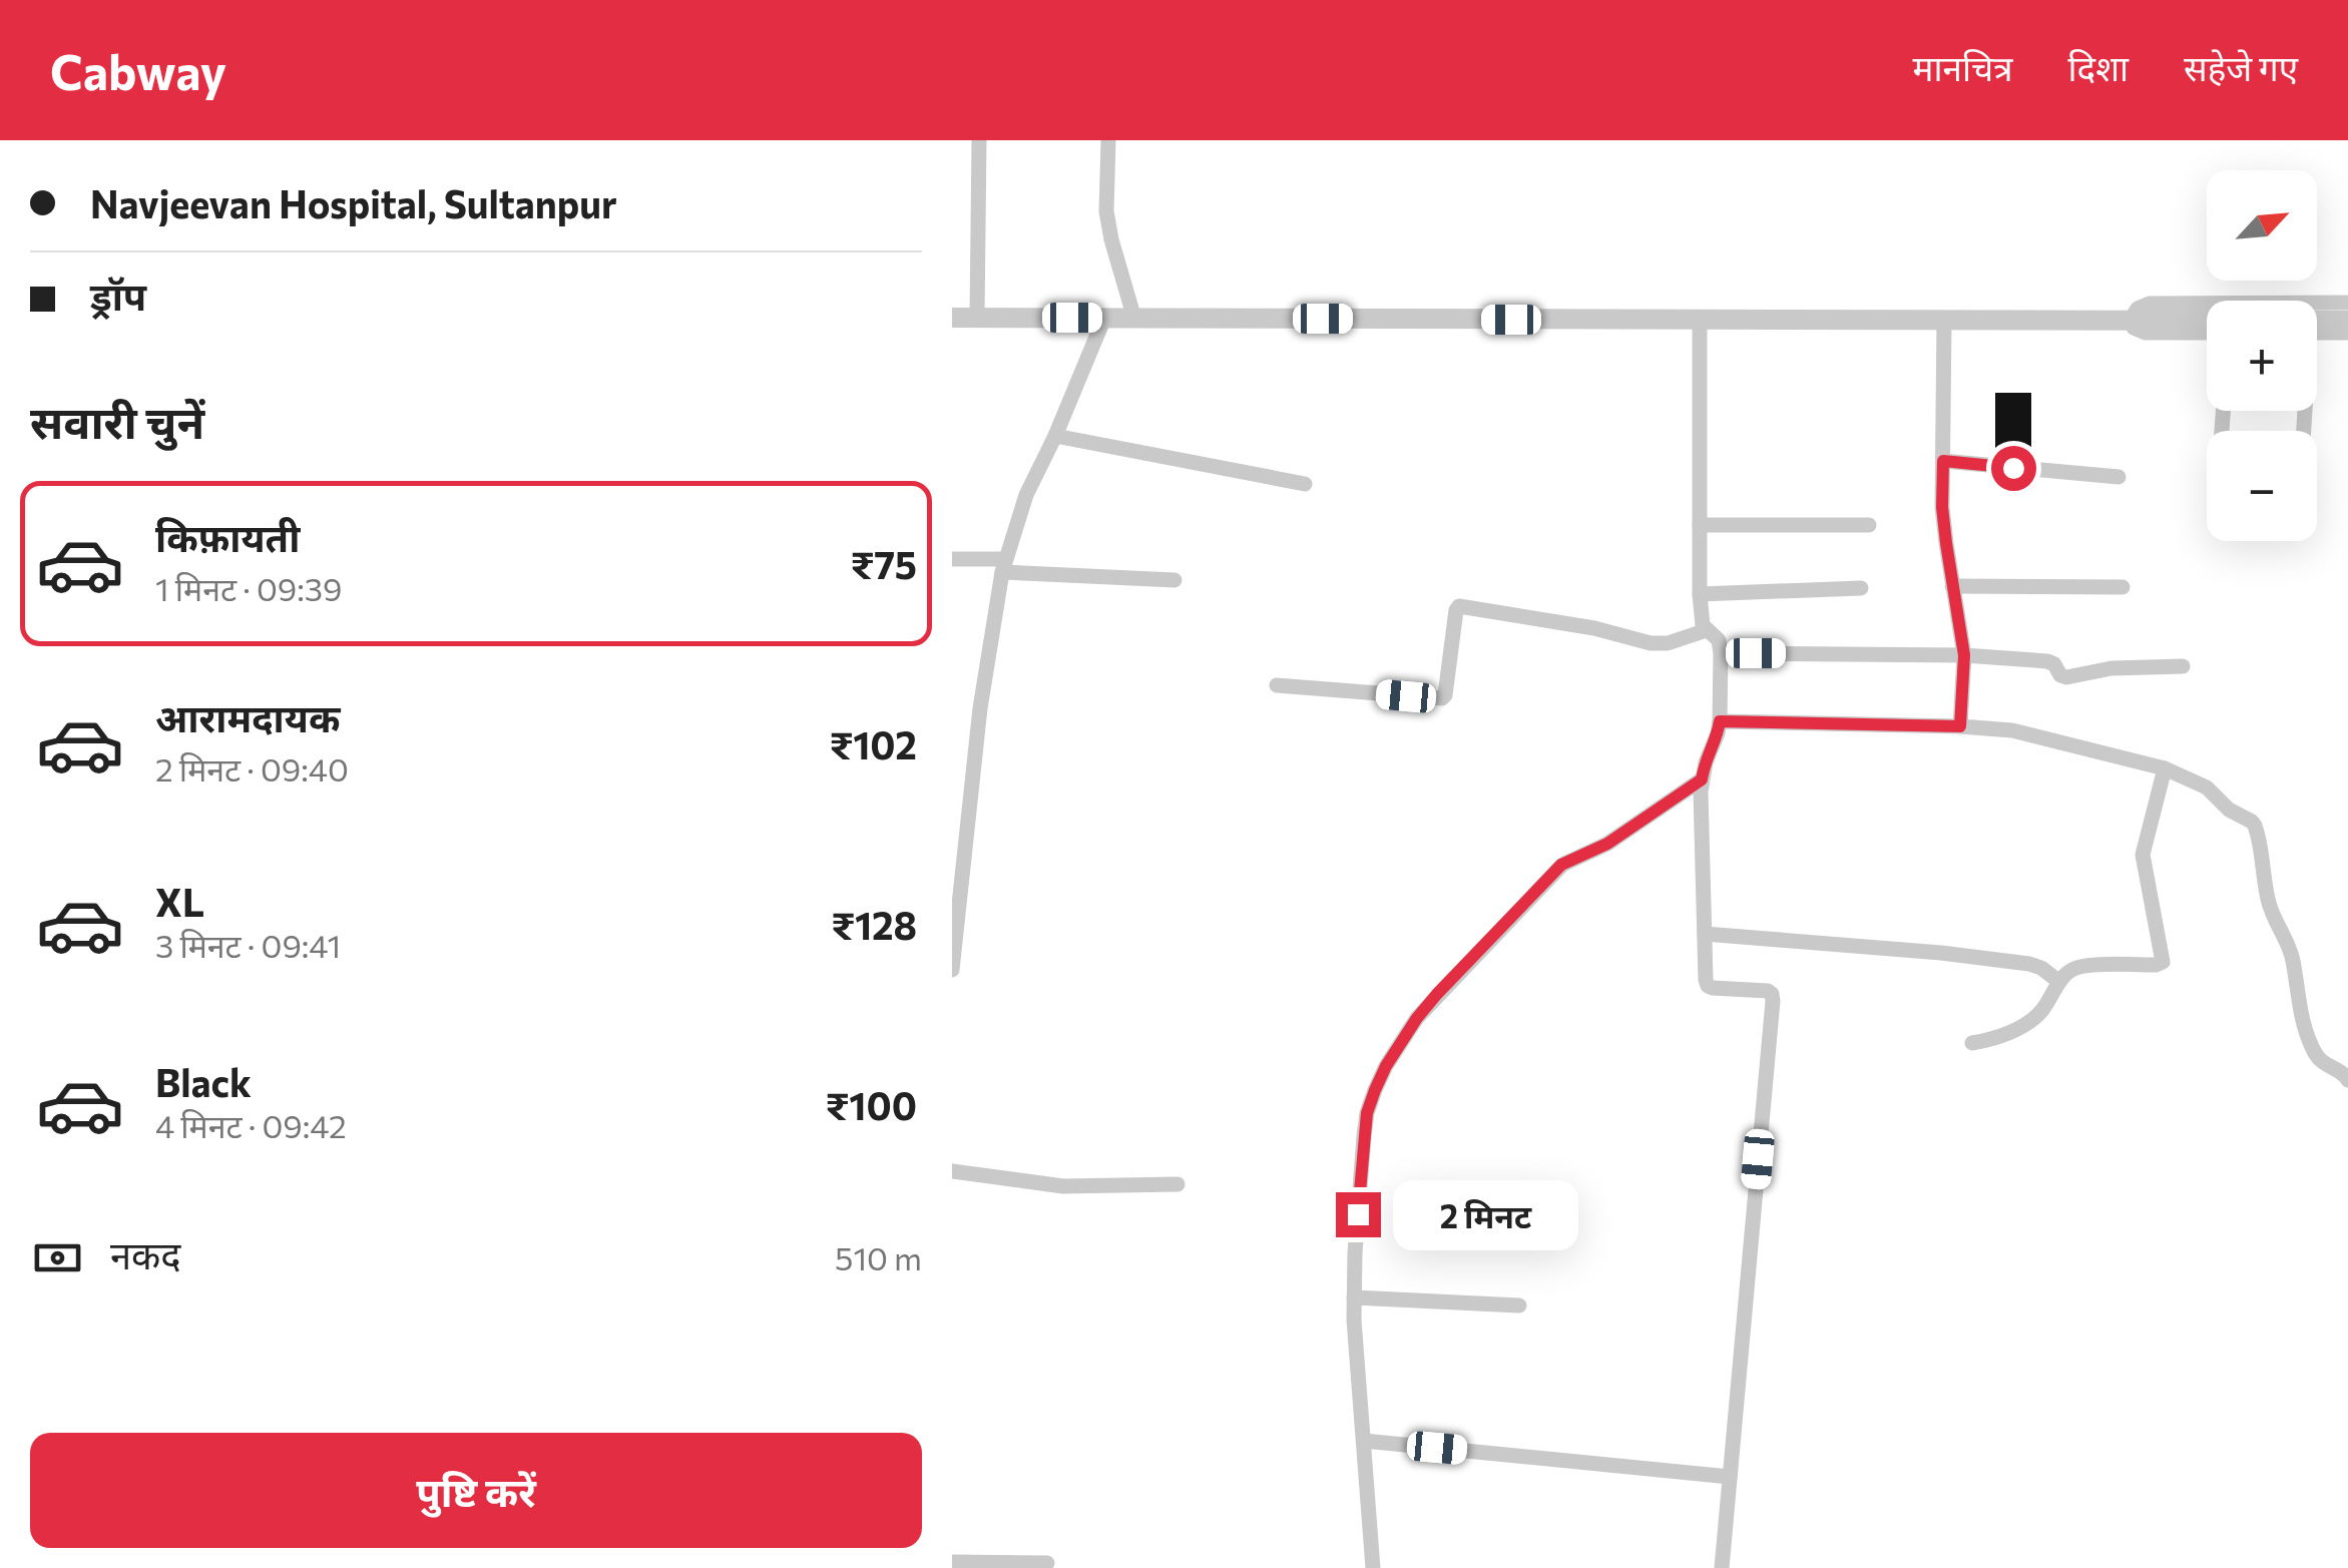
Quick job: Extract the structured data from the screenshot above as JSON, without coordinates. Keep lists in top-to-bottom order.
{
  "north": "top right",
  "page": {
    "header": "Cabway",
    "nav": ["मानचित्र", "दिशा", "सहेजे गए"],
    "banner": ["Navjeevan Hospital, Sultanpur", "ड्रॉप"],
    "map_buttons": ["+", "−"],
    "heading": "सवारी चुनें",
    "list": [
      {
        "name": "किफ़ायती",
        "note": "1 मिनट · 09:39",
        "value": "₹75"
      },
      {
        "name": "आरामदायक",
        "note": "2 मिनट · 09:40",
        "value": "₹102"
      },
      {
        "name": "XL",
        "note": "3 मिनट · 09:41",
        "value": "₹128"
      },
      {
        "name": "Black",
        "note": "4 मिनट · 09:42",
        "value": "₹100"
      }
    ],
    "bubble": "2 मिनट",
    "pay": ["नकद", "510 m"],
    "buttons": "पुष्टि करें"
  }
}
